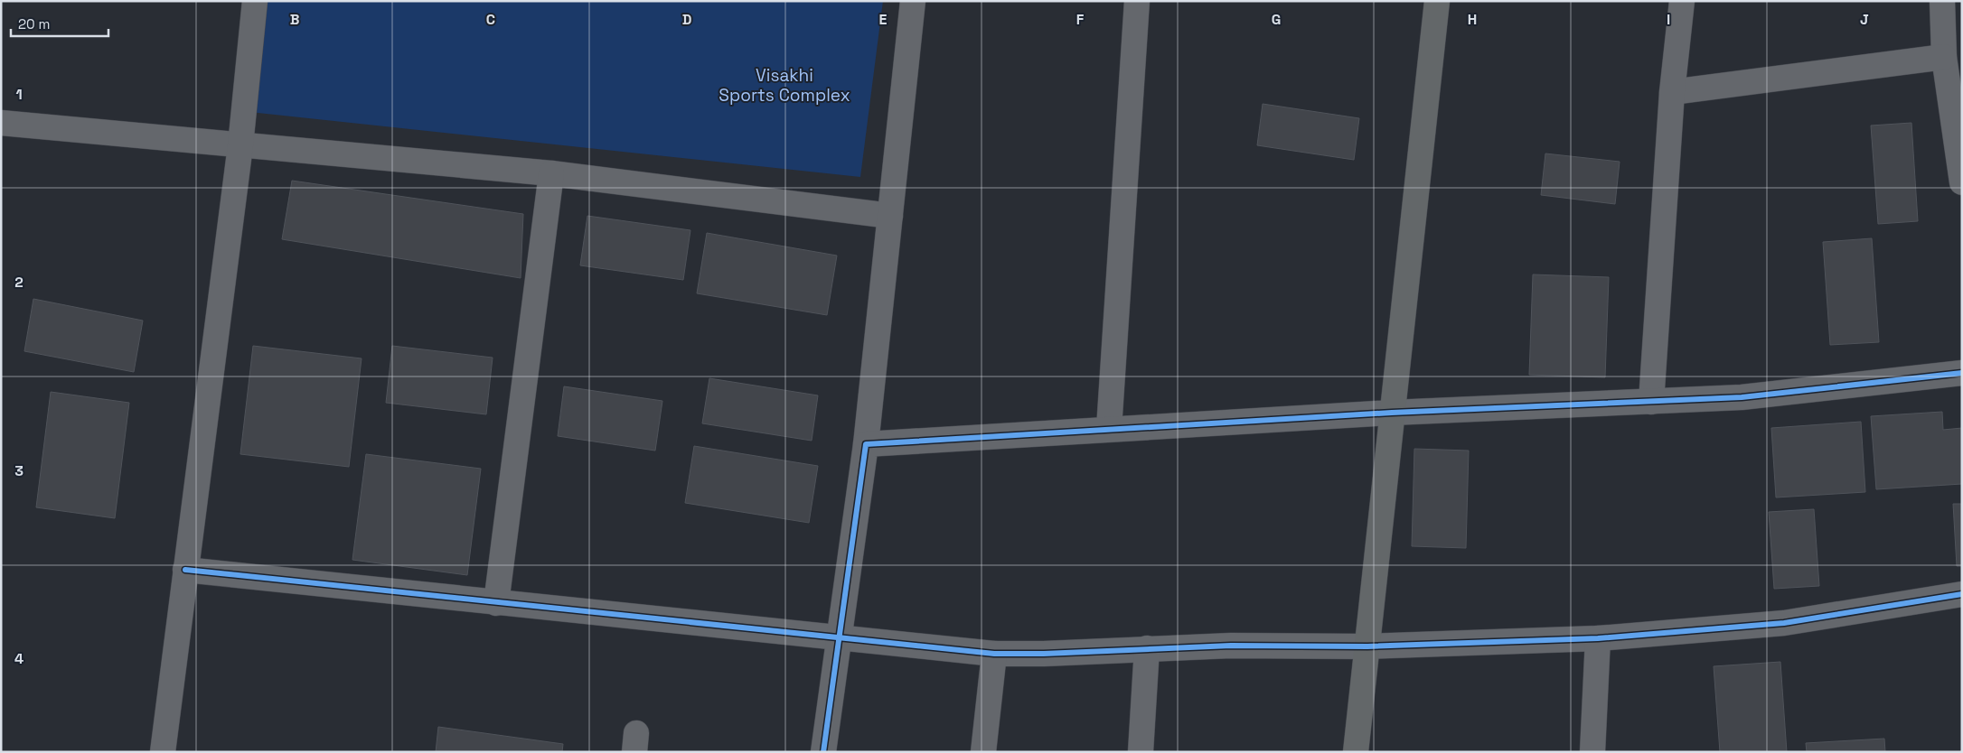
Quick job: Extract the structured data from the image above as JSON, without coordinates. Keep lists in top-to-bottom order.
{
  "parks": ["Visakhi Sports Complex"],
  "scale_bar": "20 m",
  "grid": {
    "columns": [
      "B",
      "C",
      "D",
      "E",
      "F",
      "G",
      "H",
      "I",
      "J"
    ],
    "rows": [
      "1",
      "2",
      "3",
      "4"
    ]
  }
}
